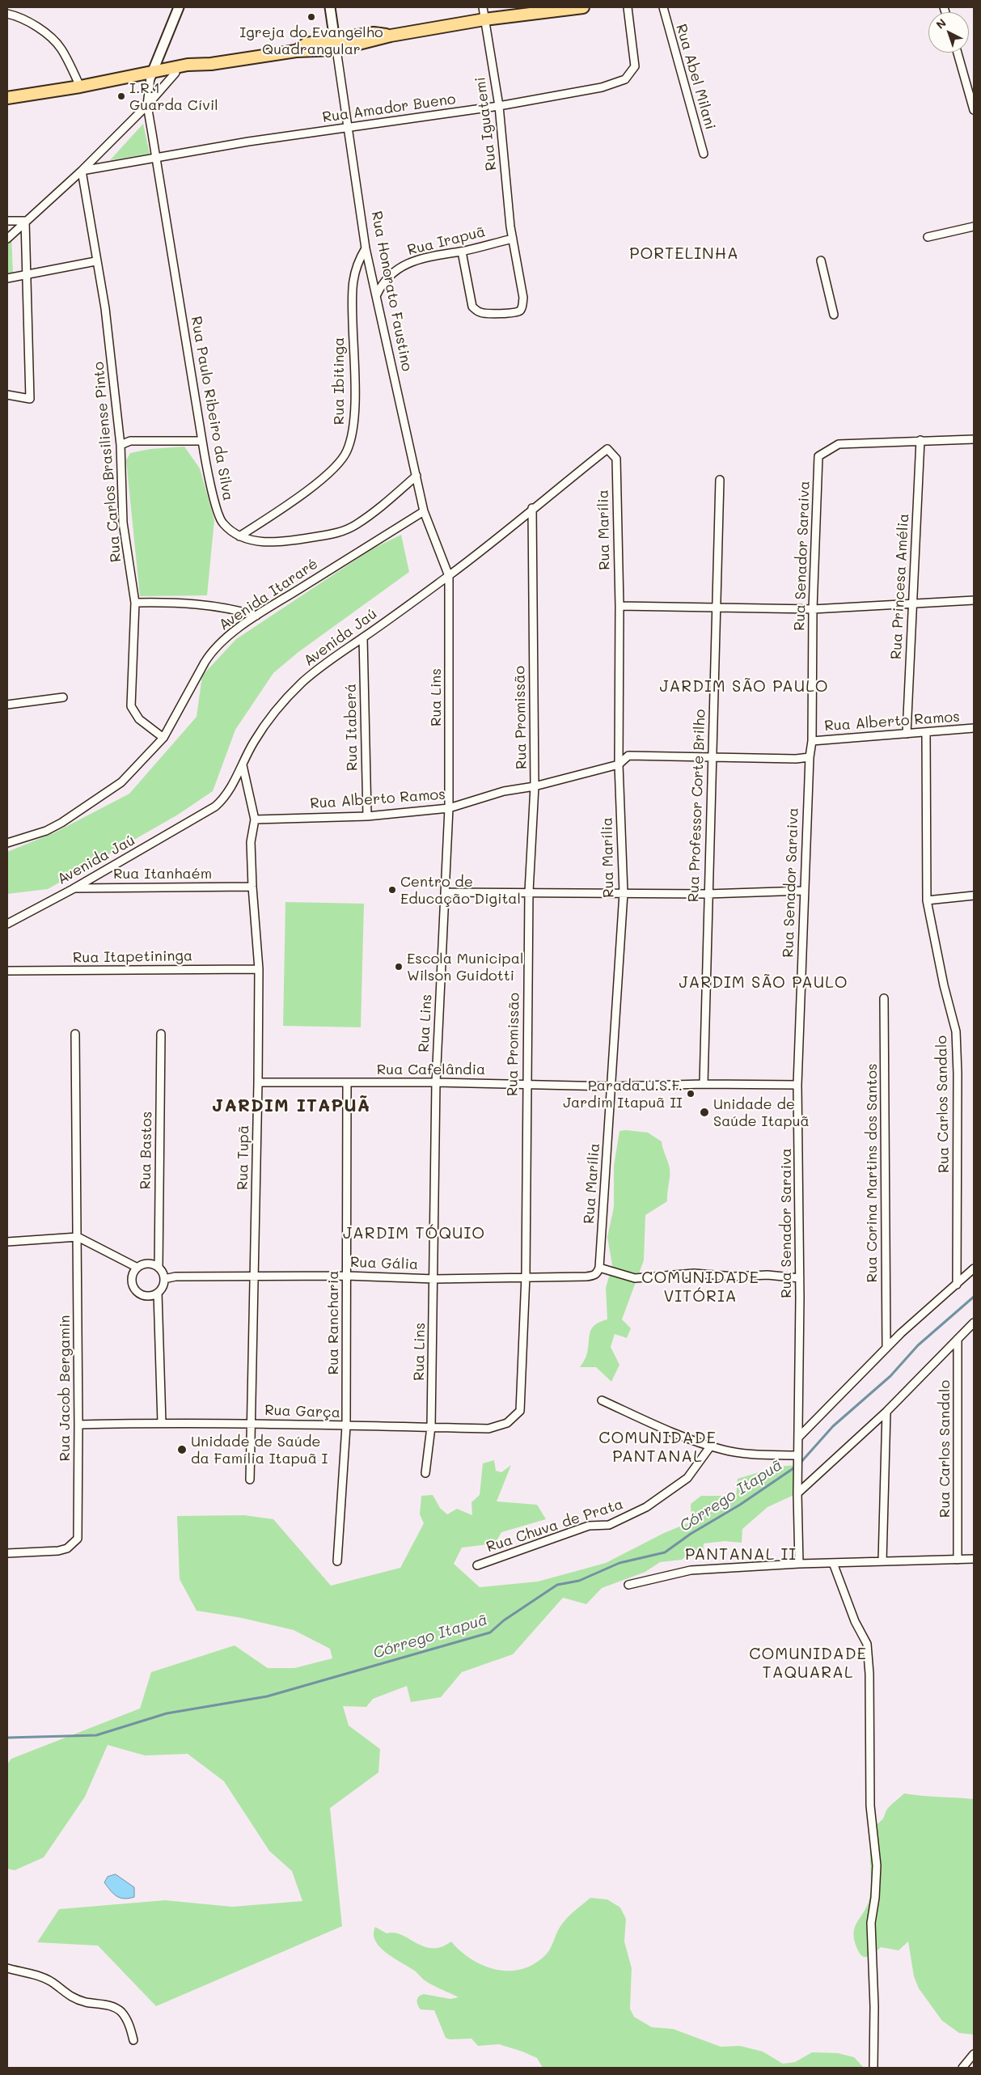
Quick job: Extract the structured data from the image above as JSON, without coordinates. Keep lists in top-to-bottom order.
{
  "streets": {
    "street": [
      "Rua Abel Milani",
      "Rua Amador Bueno",
      "Rua Iguatemi",
      "Rua Irapuã",
      "Rua Honorato Faustino",
      "Rua Ibitinga",
      "Rua Paulo Ribeiro da Silva",
      "Rua Carlos Brasiliense Pinto",
      "Rua Marília",
      "Rua Senador Saraiva",
      "Rua Princesa Amélia",
      "Avenida Itararé",
      "Avenida Jaú",
      "Rua Lins",
      "Rua Promissão",
      "Rua Alberto Ramos",
      "Rua Itaberá",
      "Rua Professor Corte Brilho",
      "Rua Itanhaém",
      "Rua Itapetininga",
      "Rua Cafelândia",
      "Rua Carlos Sandalo",
      "Rua Bastos",
      "Rua Tupã",
      "Rua Corina Martins dos Santos",
      "Rua Gália",
      "Rua Rancharia",
      "Rua Jacob Bergamin",
      "Rua Garça",
      "Rua Chuva de Prata"
    ]
  },
  "crossings": [
    ["Rua Amador Bueno", "Rua Iguatemi"],
    ["Rua Amador Bueno", "Rua Honorato Faustino"],
    ["Rua Amador Bueno", "Rua Paulo Ribeiro da Silva"],
    ["Rua Amador Bueno", "Rua Carlos Brasiliense Pinto"],
    ["Rua Iguatemi", "Rua Irapuã"],
    ["Rua Irapuã", "Rua Honorato Faustino"],
    ["Rua Honorato Faustino", "Rua Ibitinga"],
    ["Rua Honorato Faustino", "Rua Paulo Ribeiro da Silva"],
    ["Rua Honorato Faustino", "Avenida Itararé"],
    ["Rua Honorato Faustino", "Avenida Jaú"],
    ["Rua Honorato Faustino", "Rua Lins"],
    ["Rua Ibitinga", "Rua Paulo Ribeiro da Silva"],
    ["Rua Carlos Brasiliense Pinto", "Avenida Itararé"],
    ["Rua Marília", "Avenida Jaú"],
    ["Rua Marília", "Rua Alberto Ramos"],
    ["Rua Marília", "Rua Cafelândia"],
    ["Rua Marília", "Rua Gália"],
    ["Rua Senador Saraiva", "Rua Princesa Amélia"],
    ["Rua Senador Saraiva", "Rua Alberto Ramos"],
    ["Rua Senador Saraiva", "Rua Cafelândia"],
    ["Rua Princesa Amélia", "Rua Alberto Ramos"],
    ["Avenida Jaú", "Rua Lins"],
    ["Avenida Jaú", "Rua Promissão"],
    ["Avenida Jaú", "Rua Itaberá"],
    ["Avenida Jaú", "Rua Itanhaém"],
    ["Avenida Jaú", "Rua Tupã"],
    ["Rua Lins", "Rua Alberto Ramos"],
    ["Rua Lins", "Rua Cafelândia"],
    ["Rua Lins", "Rua Gália"],
    ["Rua Lins", "Rua Garça"],
    ["Rua Promissão", "Rua Alberto Ramos"],
    ["Rua Promissão", "Rua Cafelândia"],
    ["Rua Promissão", "Rua Gália"],
    ["Rua Promissão", "Rua Garça"],
    ["Rua Alberto Ramos", "Rua Itaberá"],
    ["Rua Alberto Ramos", "Rua Professor Corte Brilho"],
    ["Rua Alberto Ramos", "Rua Carlos Sandalo"],
    ["Rua Alberto Ramos", "Rua Tupã"],
    ["Rua Professor Corte Brilho", "Rua Cafelândia"],
    ["Rua Itanhaém", "Rua Tupã"],
    ["Rua Itapetininga", "Rua Tupã"],
    ["Rua Cafelândia", "Rua Tupã"],
    ["Rua Cafelândia", "Rua Rancharia"],
    ["Rua Bastos", "Rua Gália"],
    ["Rua Tupã", "Rua Gália"],
    ["Rua Tupã", "Rua Garça"],
    ["Rua Gália", "Rua Rancharia"],
    ["Rua Rancharia", "Rua Garça"],
    ["Rua Jacob Bergamin", "Rua Garça"]
  ],
  "districts": [
    "PORTELINHA",
    "JARDIM SÃO PAULO",
    "JARDIM SÃO PAULO",
    "JARDIM ITAPUÃ",
    "JARDIM TÓQUIO",
    "COMUNIDADE VITÓRIA",
    "COMUNIDADE PANTANAL",
    "PANTANAL II",
    "COMUNIDADE TAQUARAL"
  ],
  "water": ["Córrego Itapuã"],
  "places": [
    "Igreja do Evangelho Quadrangular",
    "I.R.1 Guarda Cívil",
    "Centro de Educação Digital",
    "Escola Municipal Wilson Guidotti",
    "Parada U.S.F. Jardim Itapuã II",
    "Unidade de Saúde Itapuã",
    "Unidade de Saúde da Família Itapuã I"
  ],
  "north": "top left"
}
